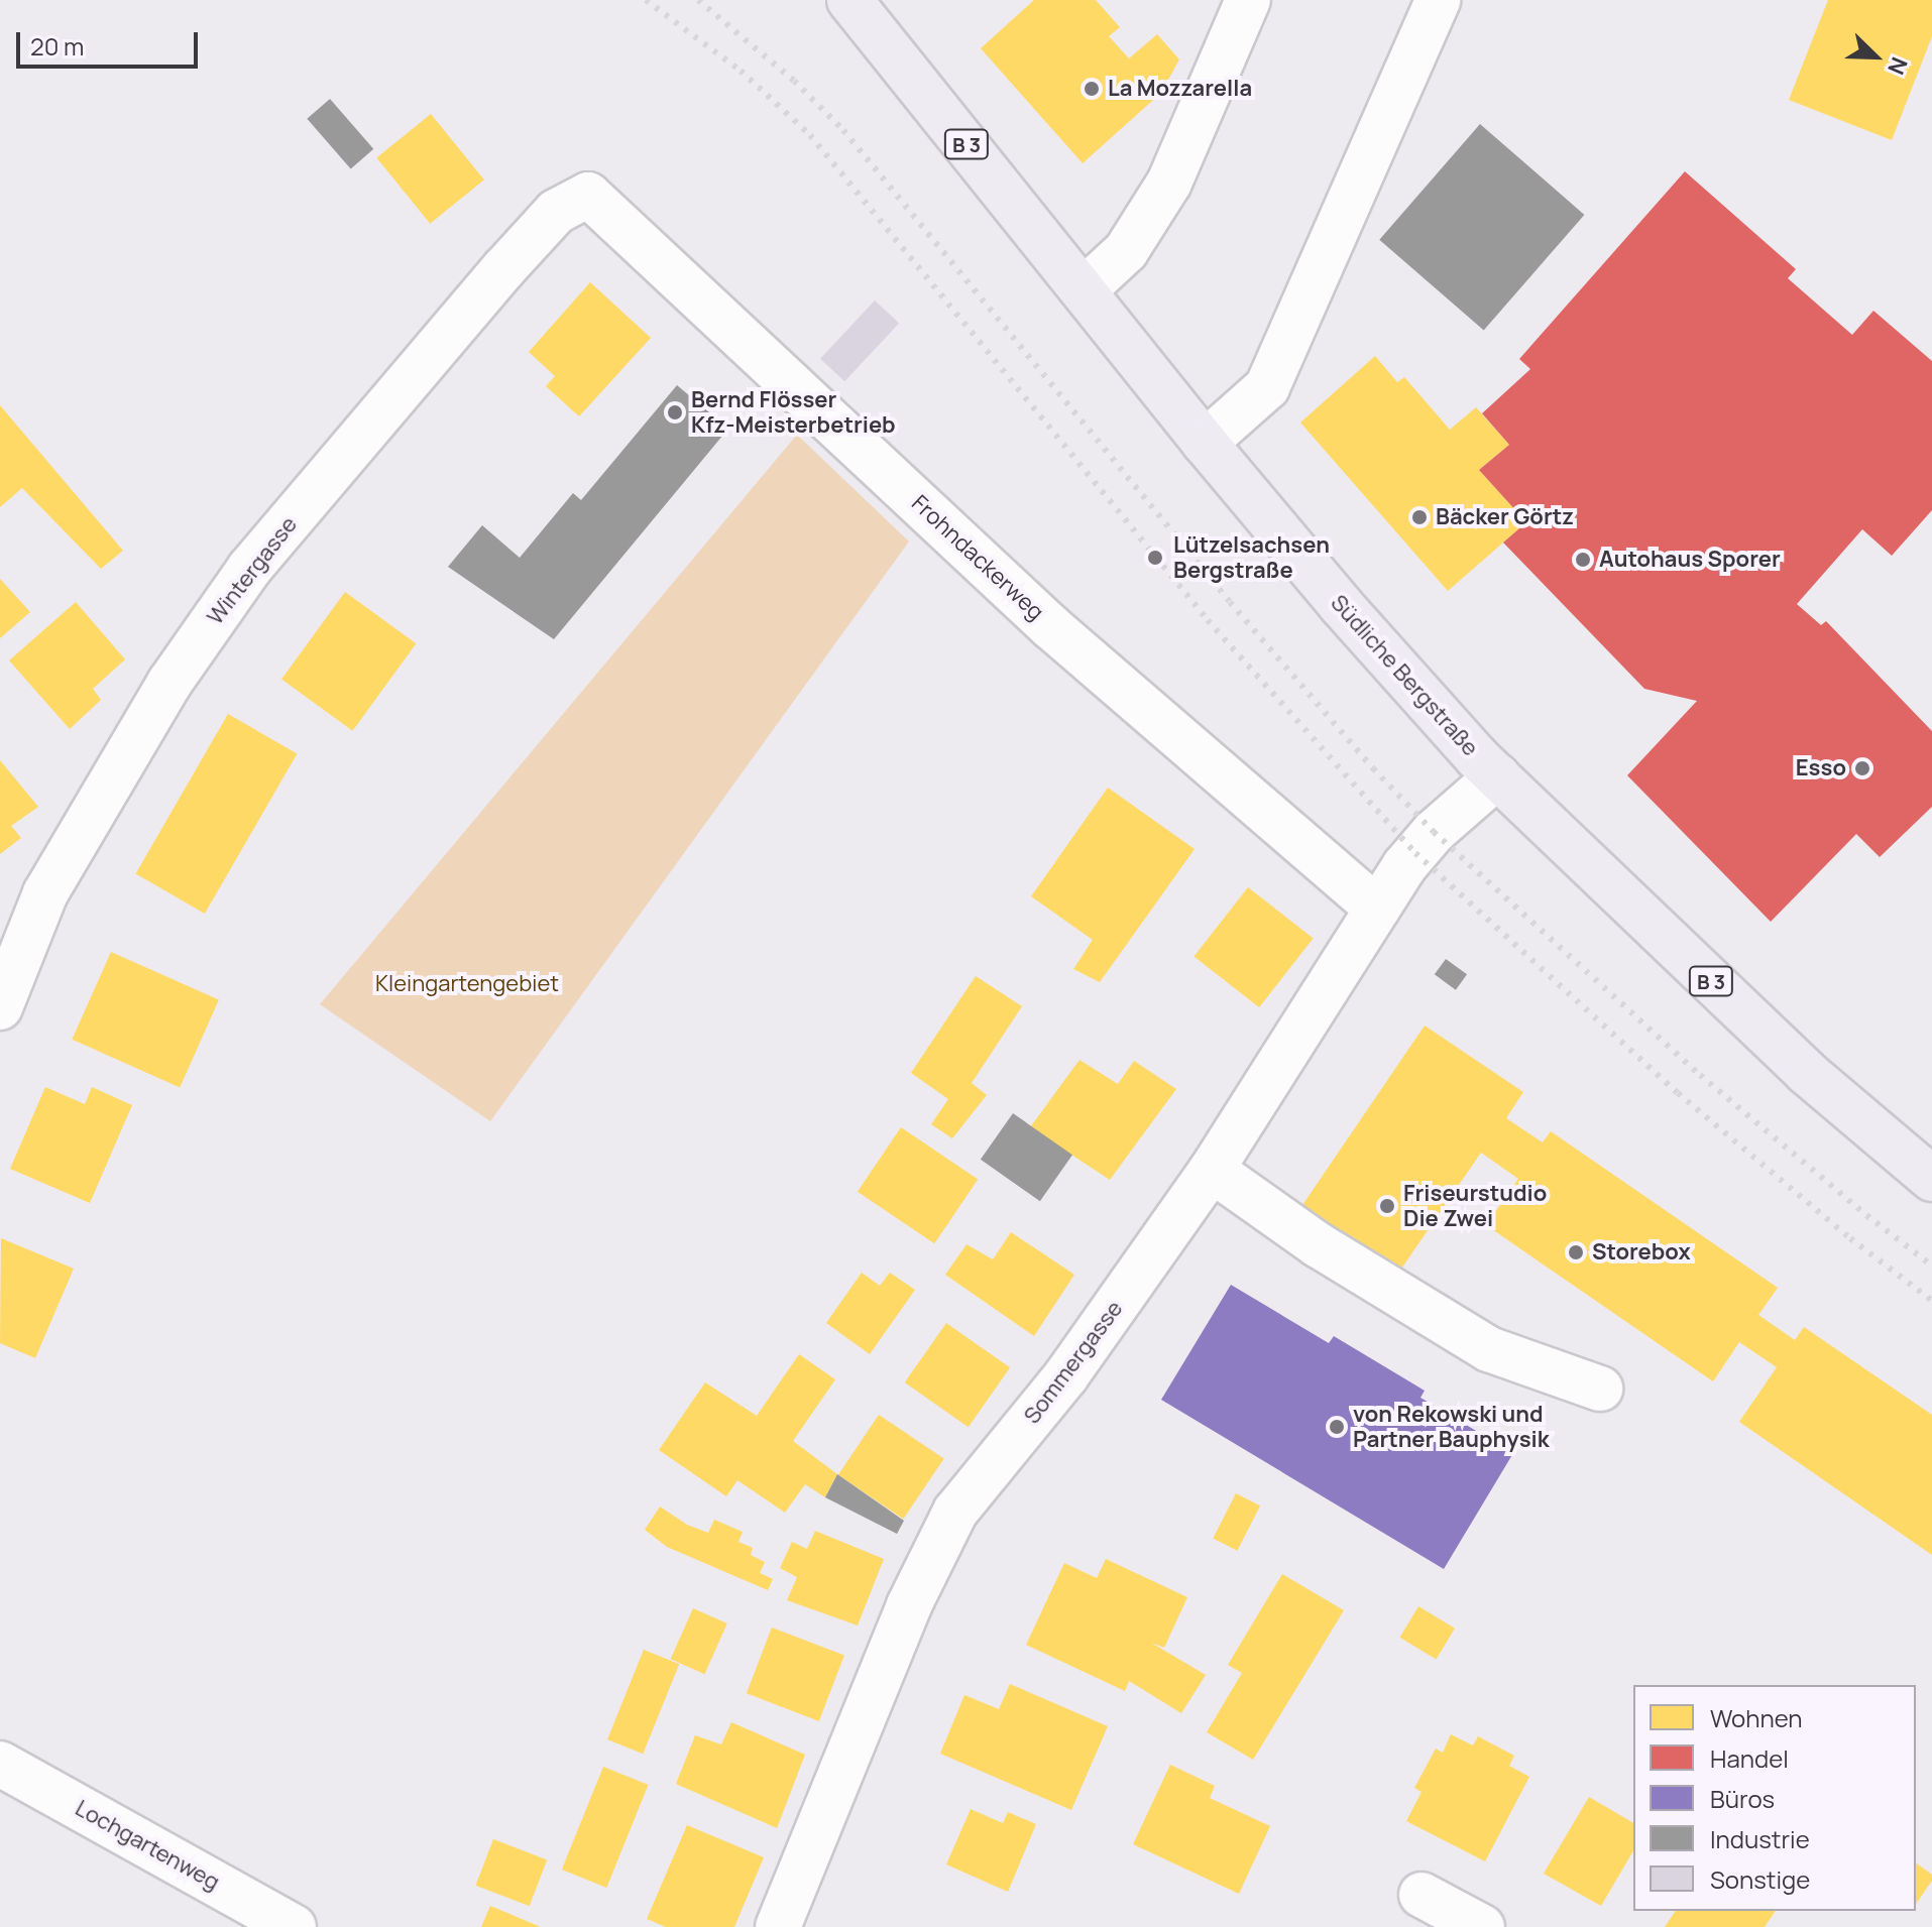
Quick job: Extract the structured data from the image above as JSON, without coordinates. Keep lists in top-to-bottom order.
{
  "streets": {
    "main road": ["B 3", "Südliche Bergstraße"],
    "street": [
      "Frohndackerweg",
      "Wintergasse",
      "Sommergasse",
      "Lochgartenweg"
    ]
  },
  "crossings": [
    ["Frohndackerweg", "Wintergasse"],
    ["Frohndackerweg", "Sommergasse"],
    ["Südliche Bergstraße", "Sommergasse"]
  ],
  "parks": ["Kleingartengebiet"],
  "places": [
    "La Mozzarella",
    "Bernd Flösser Kfz-Meisterbetrieb",
    "Bäcker Görtz",
    "Lützelsachsen Bergstraße",
    "Autohaus Sporer",
    "Esso",
    "Friseurstudio Die Zwei",
    "Storebox",
    "von Rekowski und Partner Bauphysik"
  ],
  "legend": [
    "Wohnen",
    "Handel",
    "Büros",
    "Industrie",
    "Sonstige"
  ],
  "scale_bar": "20 m",
  "north": "bottom right"
}
